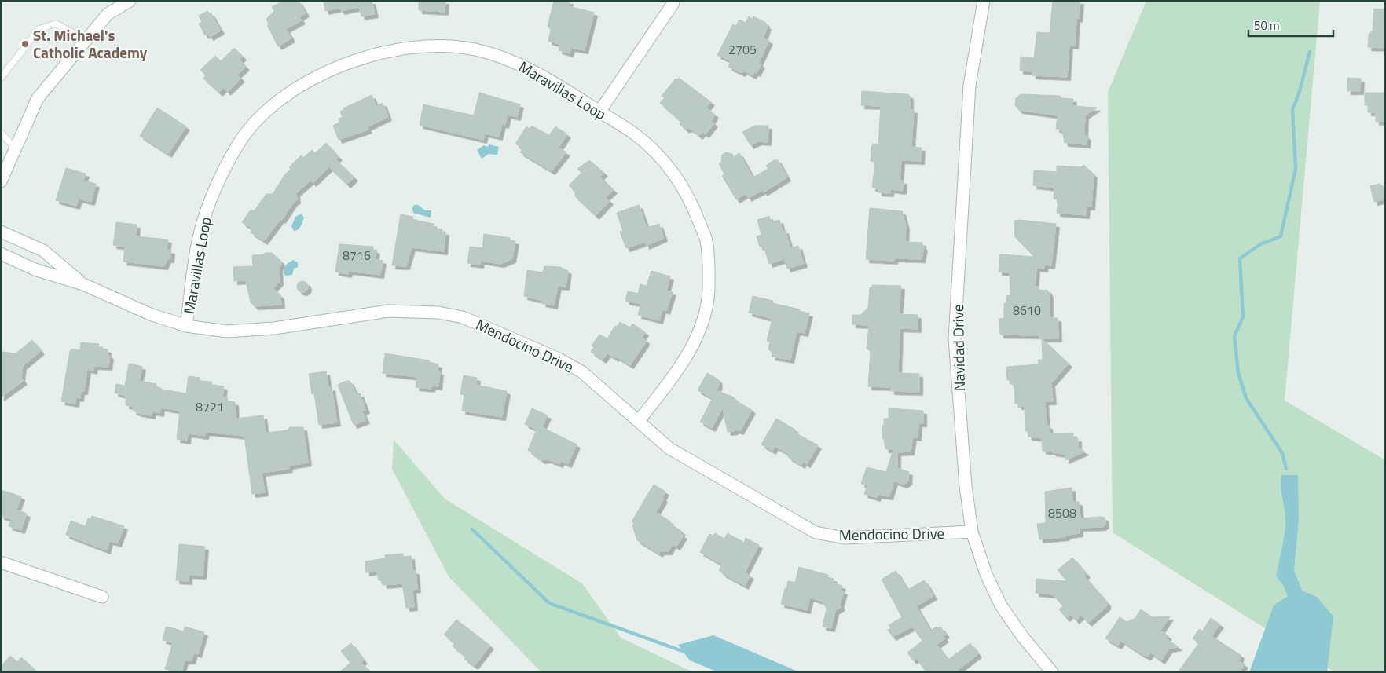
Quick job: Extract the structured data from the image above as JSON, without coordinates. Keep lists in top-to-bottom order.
{
  "streets": {
    "street": ["Maravillas Loop", "Mendocino Drive", "Navidad Drive"]
  },
  "crossings": [
    ["Maravillas Loop", "Mendocino Drive"],
    ["Mendocino Drive", "Navidad Drive"]
  ],
  "places": ["St. Michael's Catholic Academy"],
  "house_numbers": [
    "2705",
    "8716",
    "8610",
    "8721",
    "8508"
  ],
  "scale_bar": "50 m"
}
